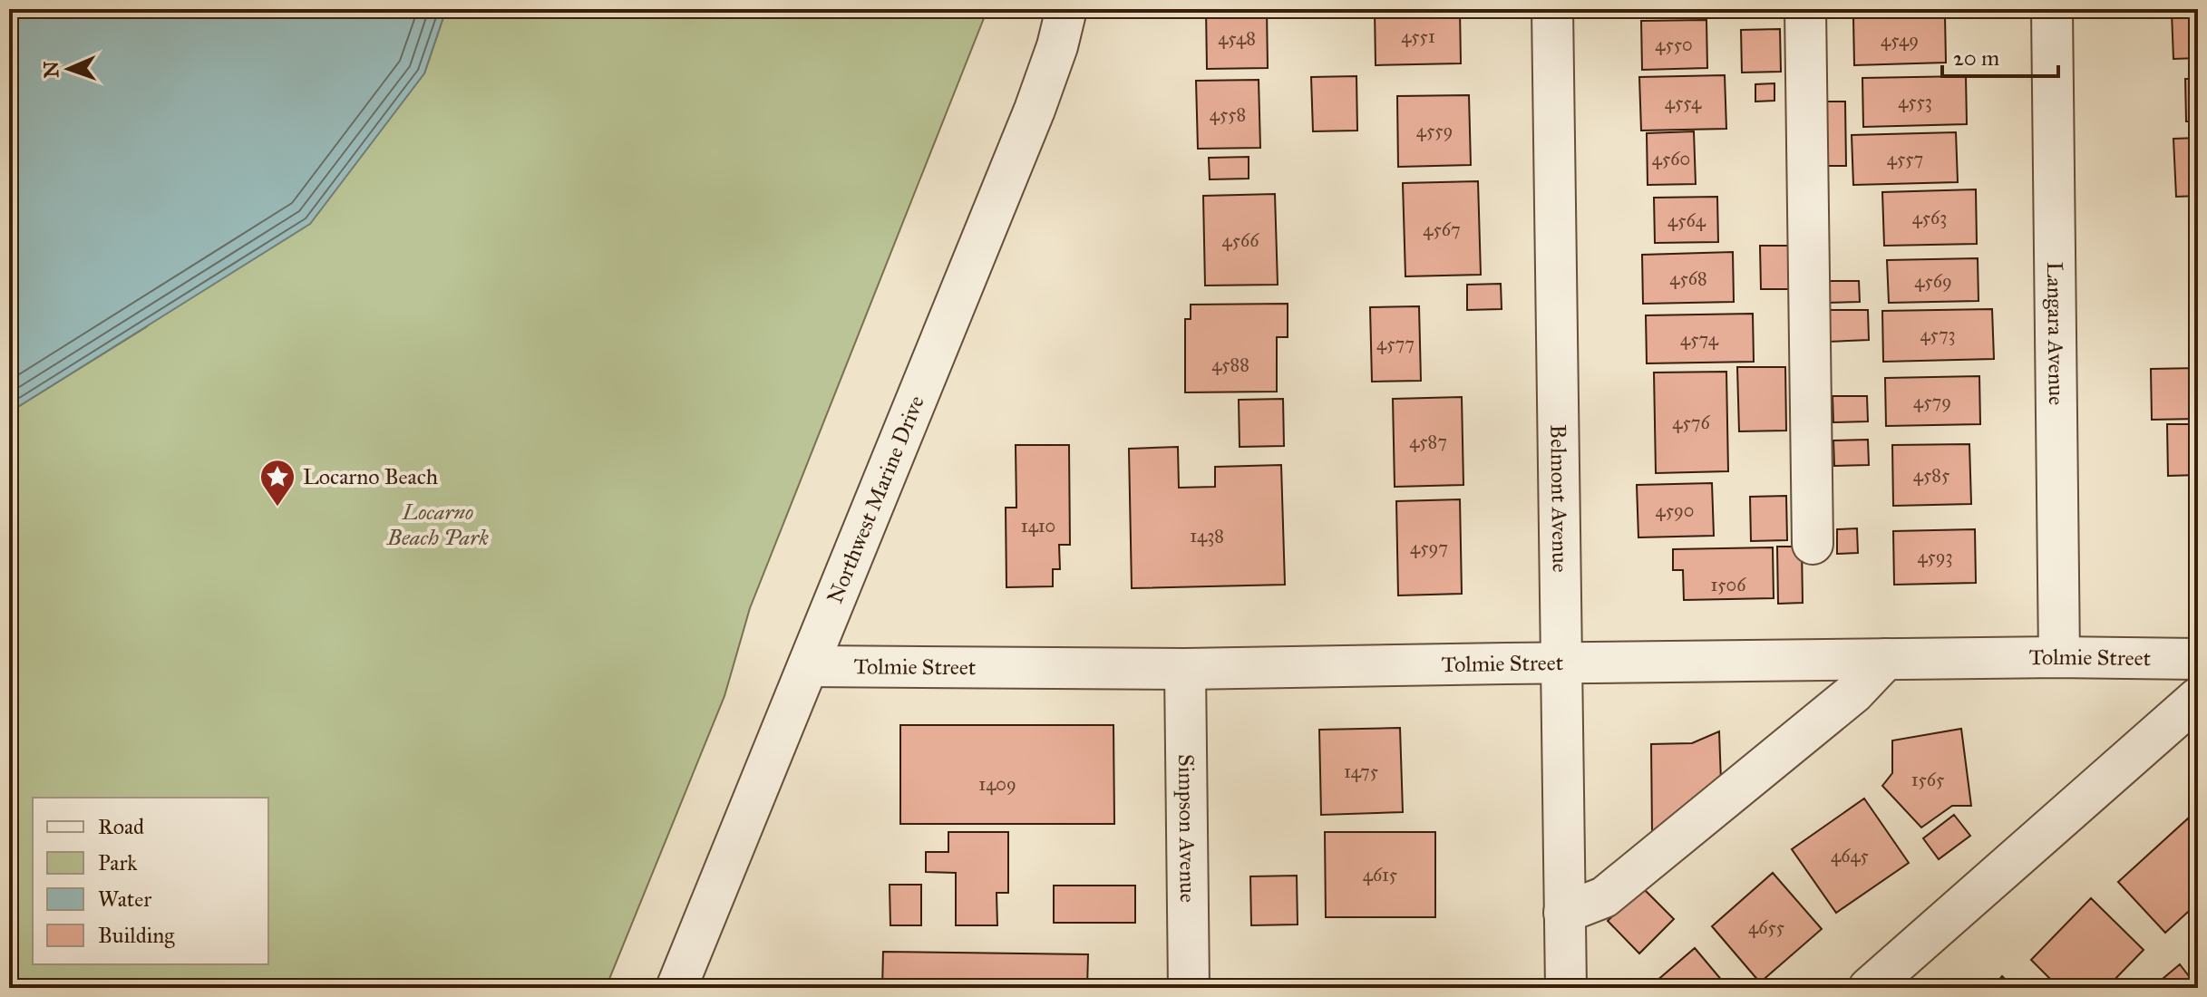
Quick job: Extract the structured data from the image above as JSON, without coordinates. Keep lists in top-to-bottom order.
{
  "streets": {
    "street": [
      "Langara Avenue",
      "Belmont Avenue",
      "Northwest Marine Drive",
      "Tolmie Street",
      "Simpson Avenue"
    ]
  },
  "crossings": [
    ["Langara Avenue", "Tolmie Street"],
    ["Belmont Avenue", "Tolmie Street"],
    ["Northwest Marine Drive", "Tolmie Street"],
    ["Tolmie Street", "Simpson Avenue"]
  ],
  "parks": ["Locarno Beach Park"],
  "places": {
    "place": ["Locarno Beach"]
  },
  "house_numbers": [
    "4551",
    "4548",
    "4549",
    "4550",
    "4553",
    "4554",
    "4558",
    "4559",
    "4560",
    "4557",
    "4563",
    "4564",
    "4567",
    "4566",
    "4568",
    "4569",
    "4573",
    "4574",
    "4577",
    "4588",
    "4579",
    "4576",
    "4587",
    "4585",
    "4590",
    "1410",
    "1438",
    "4597",
    "4593",
    "1506",
    "1475",
    "1565",
    "1409",
    "4645",
    "4615",
    "4655"
  ],
  "legend": [
    "Road",
    "Park",
    "Water",
    "Building"
  ],
  "scale_bar": "20 m",
  "north": "left"
}
